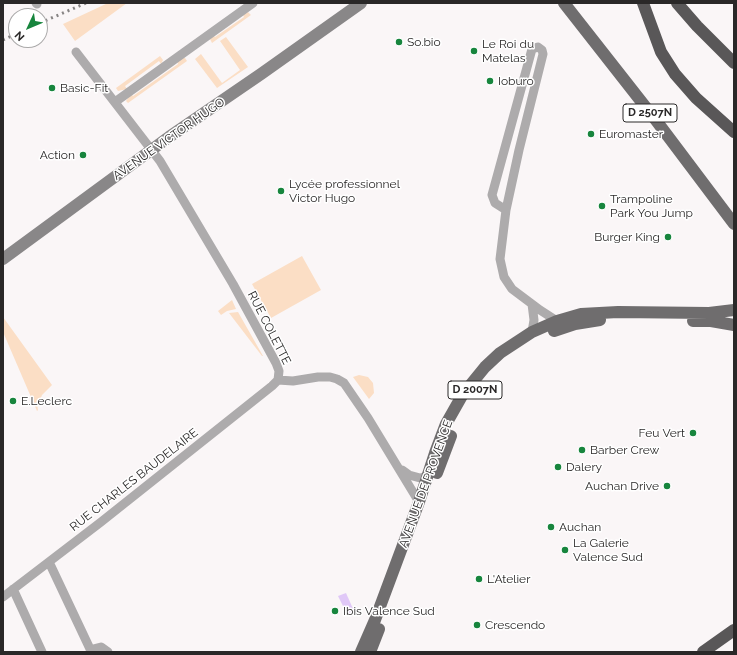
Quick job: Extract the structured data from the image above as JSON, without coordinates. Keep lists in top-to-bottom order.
{
  "streets": {
    "main road": [
      "D 2507N",
      "AVENUE VICTOR HUGO",
      "D 2007N",
      "AVENUE DE PROVENCE"
    ],
    "street": ["RUE COLETTE", "RUE CHARLES BAUDELAIRE"]
  },
  "crossings": [
    ["AVENUE VICTOR HUGO", "RUE COLETTE"],
    ["RUE COLETTE", "RUE CHARLES BAUDELAIRE"],
    ["RUE COLETTE", "AVENUE DE PROVENCE"]
  ],
  "places": [
    "So.bio",
    "Le Roi du Matelas",
    "Ioburo",
    "Basic-Fit",
    "Euromaster",
    "Action",
    "Lycée professionnel Victor Hugo",
    "Trampoline Park You Jump",
    "Burger King",
    "E.Leclerc",
    "Feu Vert",
    "Barber Crew",
    "Dalery",
    "Auchan Drive",
    "Auchan",
    "La Galerie Valence Sud",
    "L'Atelier",
    "Ibis Valence Sud",
    "Crescendo"
  ],
  "north": "bottom left"
}
